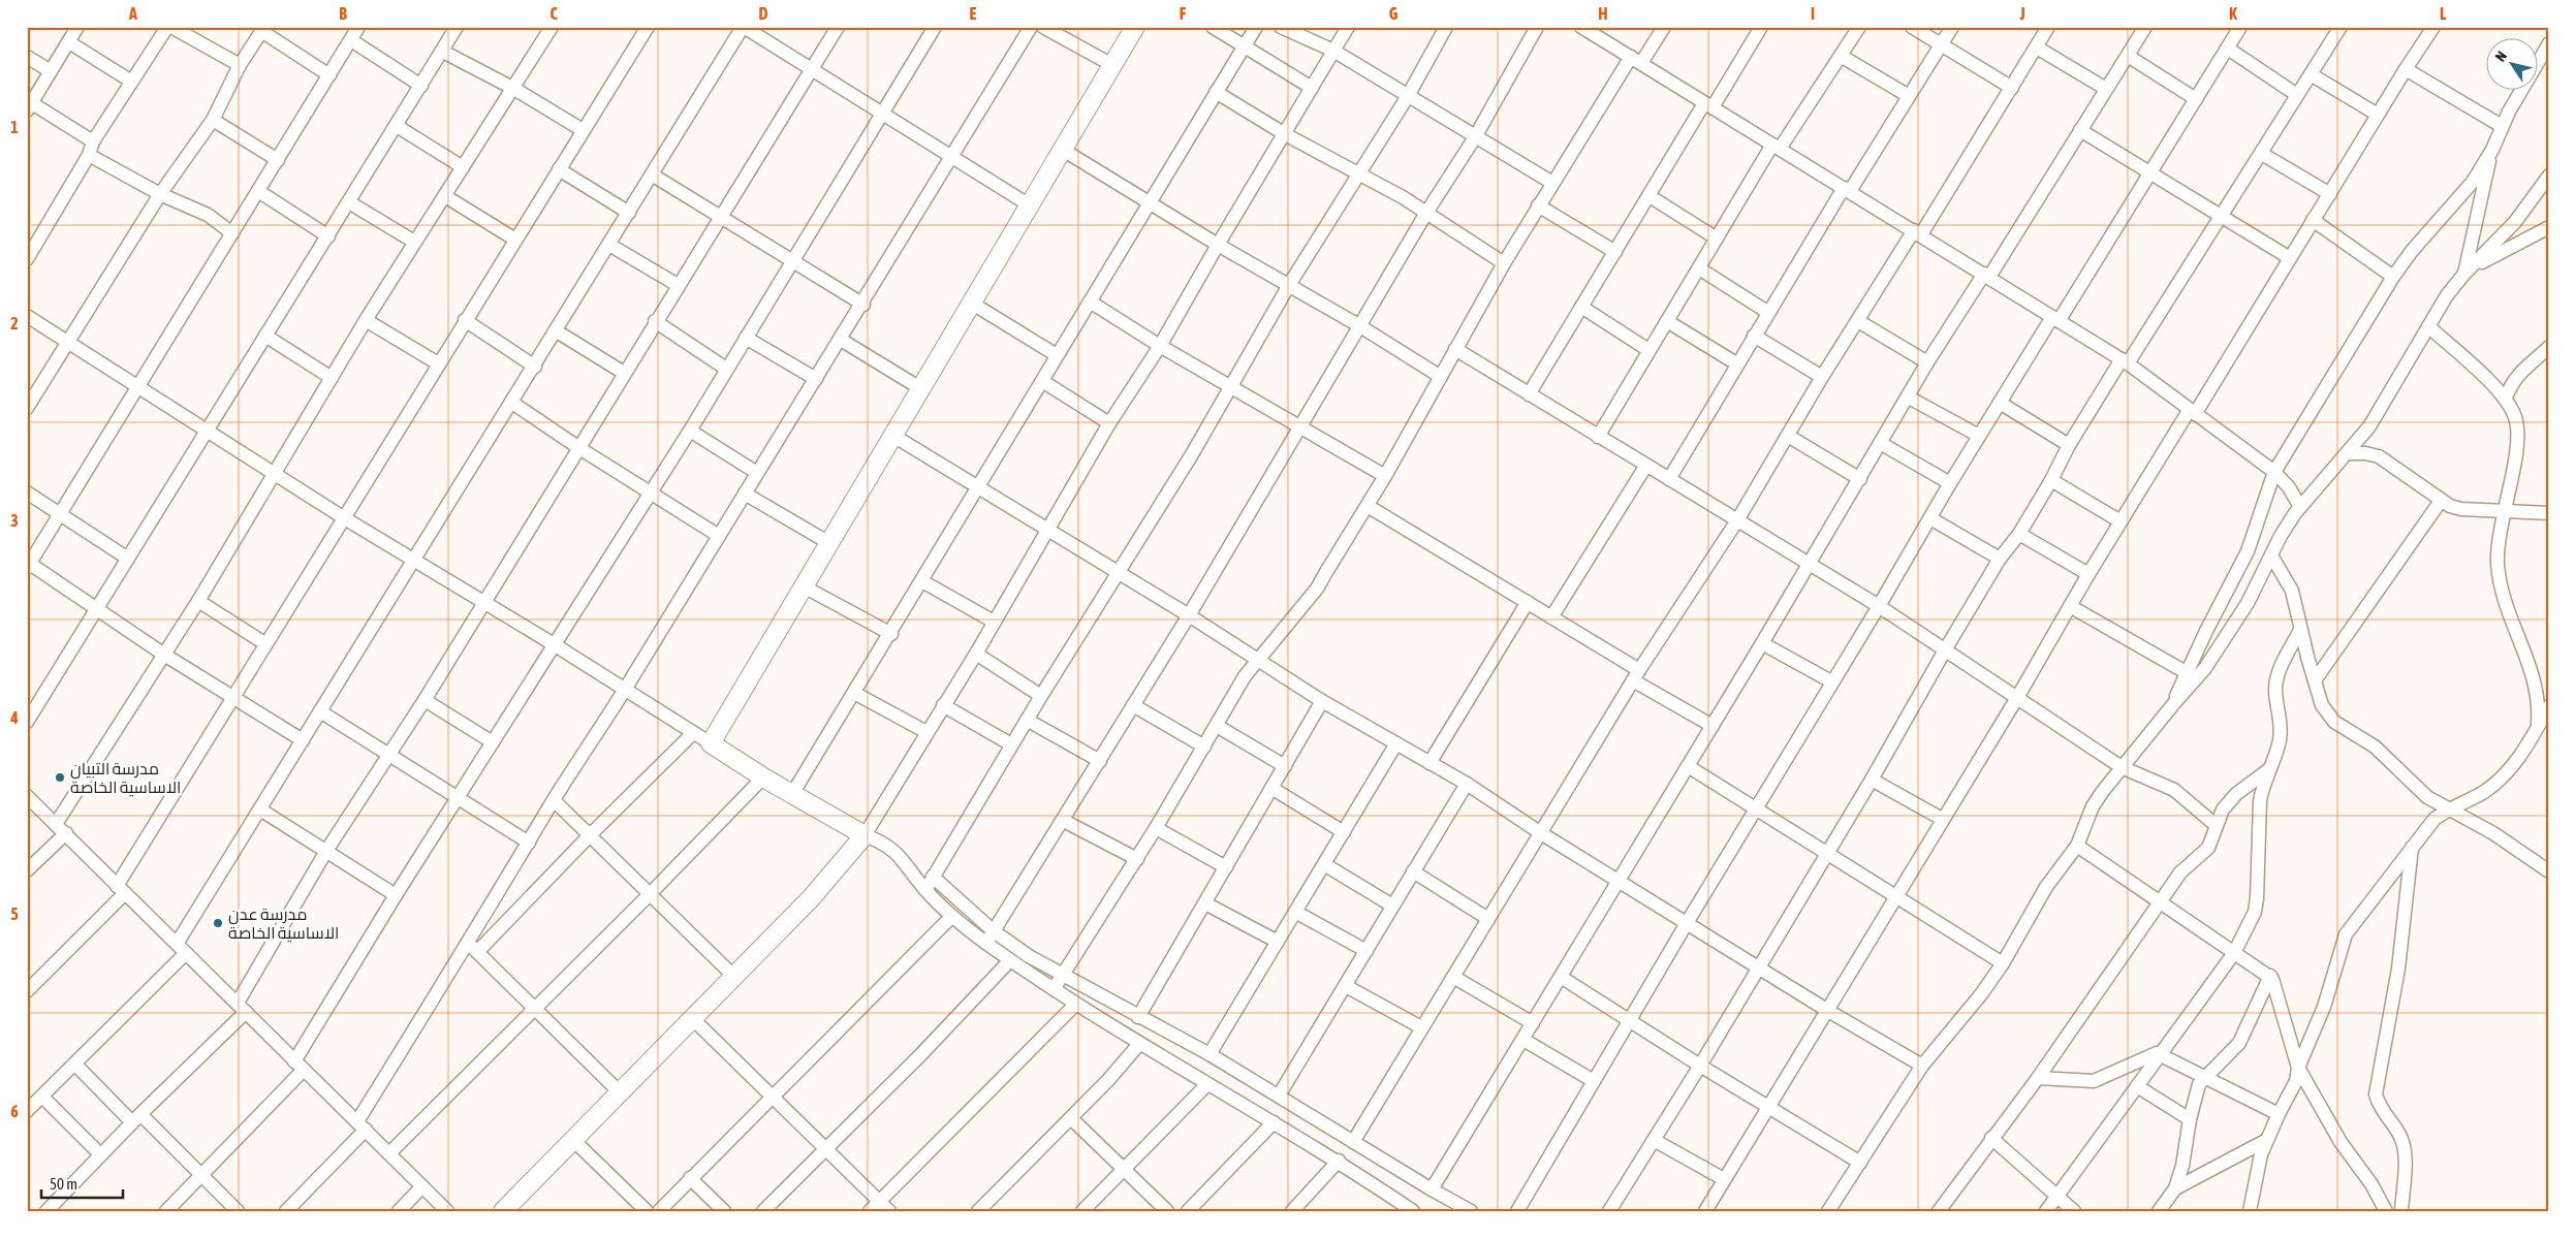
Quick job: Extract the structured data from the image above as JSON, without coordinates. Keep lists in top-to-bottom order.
{
  "places": ["مدرسة التبيان الاساسية الخاصة", "مدرسة عدن الاساسية الخاصة"],
  "scale_bar": "50 m",
  "north": "top left",
  "grid": {
    "columns": [
      "A",
      "B",
      "C",
      "D",
      "E",
      "F",
      "G",
      "H",
      "I",
      "J",
      "K",
      "L"
    ],
    "rows": [
      "1",
      "2",
      "3",
      "4",
      "5",
      "6"
    ]
  }
}
